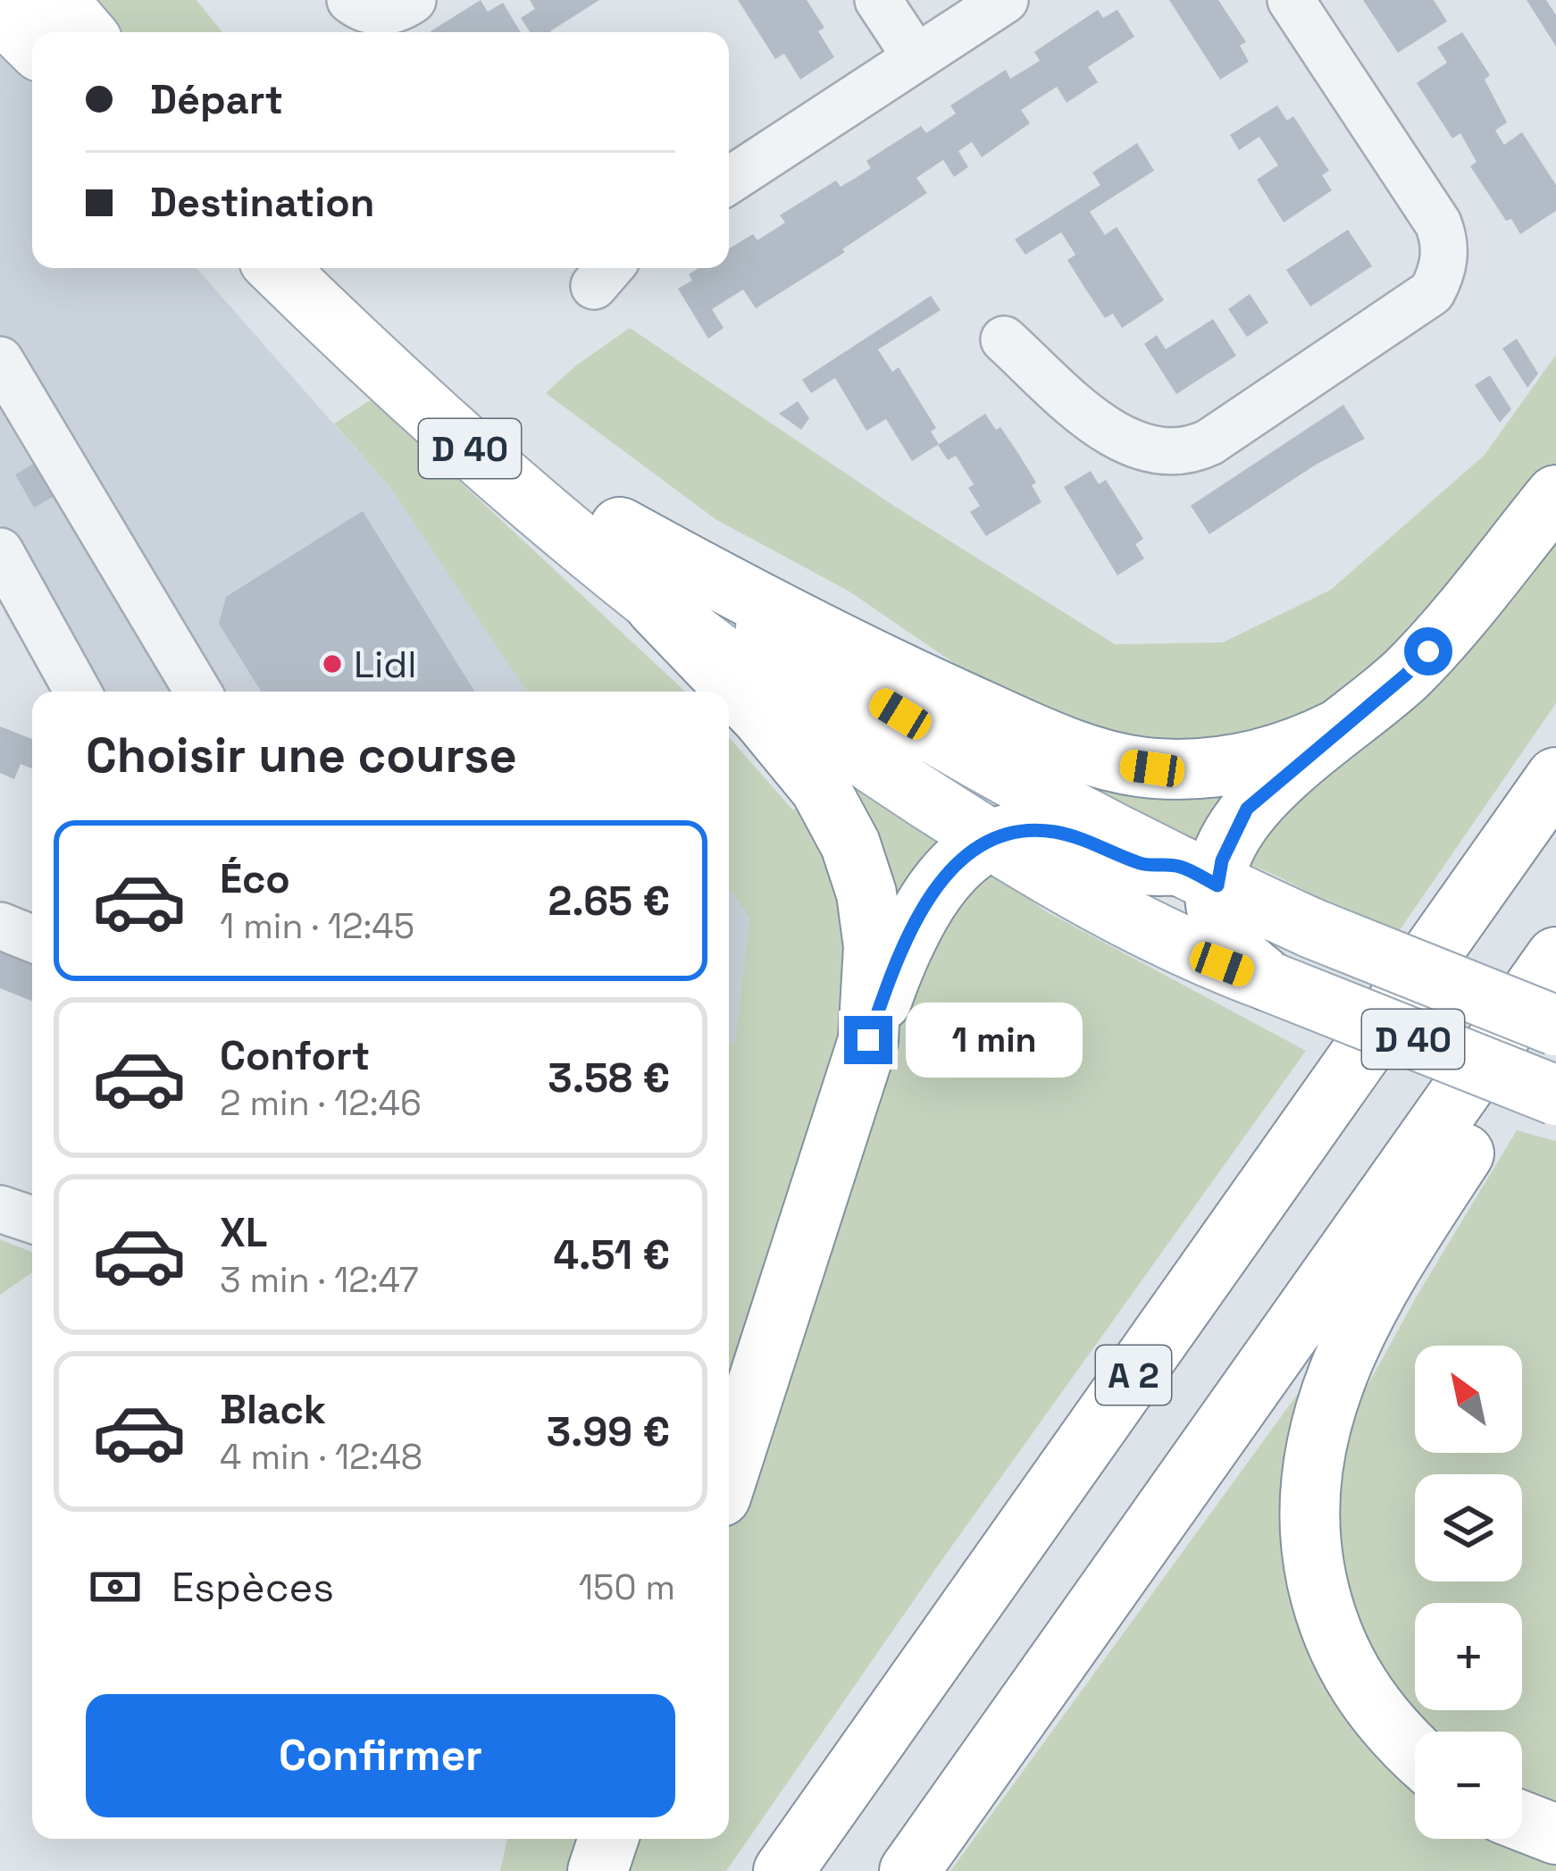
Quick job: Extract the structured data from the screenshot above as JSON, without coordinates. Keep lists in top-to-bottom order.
{
  "streets": {
    "main road": ["D 40", "A 2"]
  },
  "places": ["Lidl"],
  "north": "top left",
  "page": {
    "banner": ["Départ", "Destination"],
    "heading": "Choisir une course",
    "list": [
      {
        "name": "Éco",
        "note": "1 min · 12:45",
        "value": "2.65 €"
      },
      {
        "name": "Confort",
        "note": "2 min · 12:46",
        "value": "3.58 €"
      },
      {
        "name": "XL",
        "note": "3 min · 12:47",
        "value": "4.51 €"
      },
      {
        "name": "Black",
        "note": "4 min · 12:48",
        "value": "3.99 €"
      }
    ],
    "bubble": "1 min",
    "map_buttons": ["+", "−"],
    "pay": ["Espèces", "150 m"],
    "buttons": "Confirmer"
  }
}
